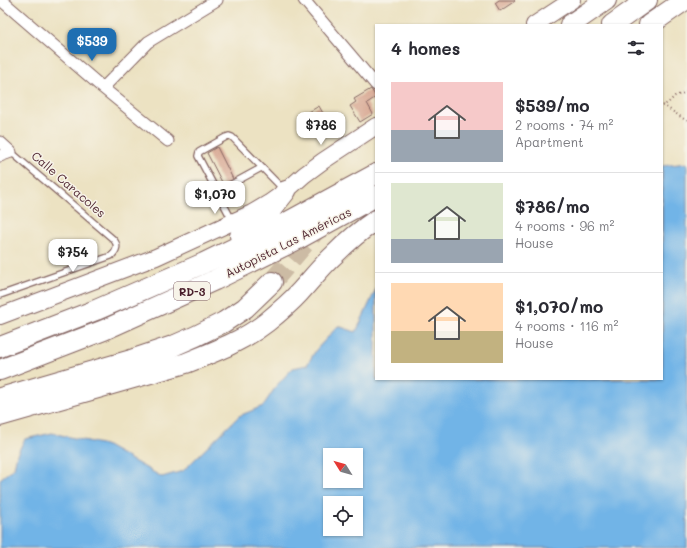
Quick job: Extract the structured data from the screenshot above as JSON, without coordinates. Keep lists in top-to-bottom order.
{
  "streets": {
    "highway": ["Autopista Las Américas", "RD-3"],
    "street": ["Calle Caracoles"]
  },
  "north": "top left",
  "page": {
    "heading": "4 homes",
    "price": [
      "$539",
      "$786",
      "$1,070",
      "$754"
    ],
    "list": [
      {
        "name": "$539/mo",
        "note": "2 rooms · 74 m² · Apartment"
      },
      {
        "name": "$786/mo",
        "note": "4 rooms · 96 m² · House"
      },
      {
        "name": "$1,070/mo",
        "note": "4 rooms · 116 m² · House"
      }
    ]
  }
}
